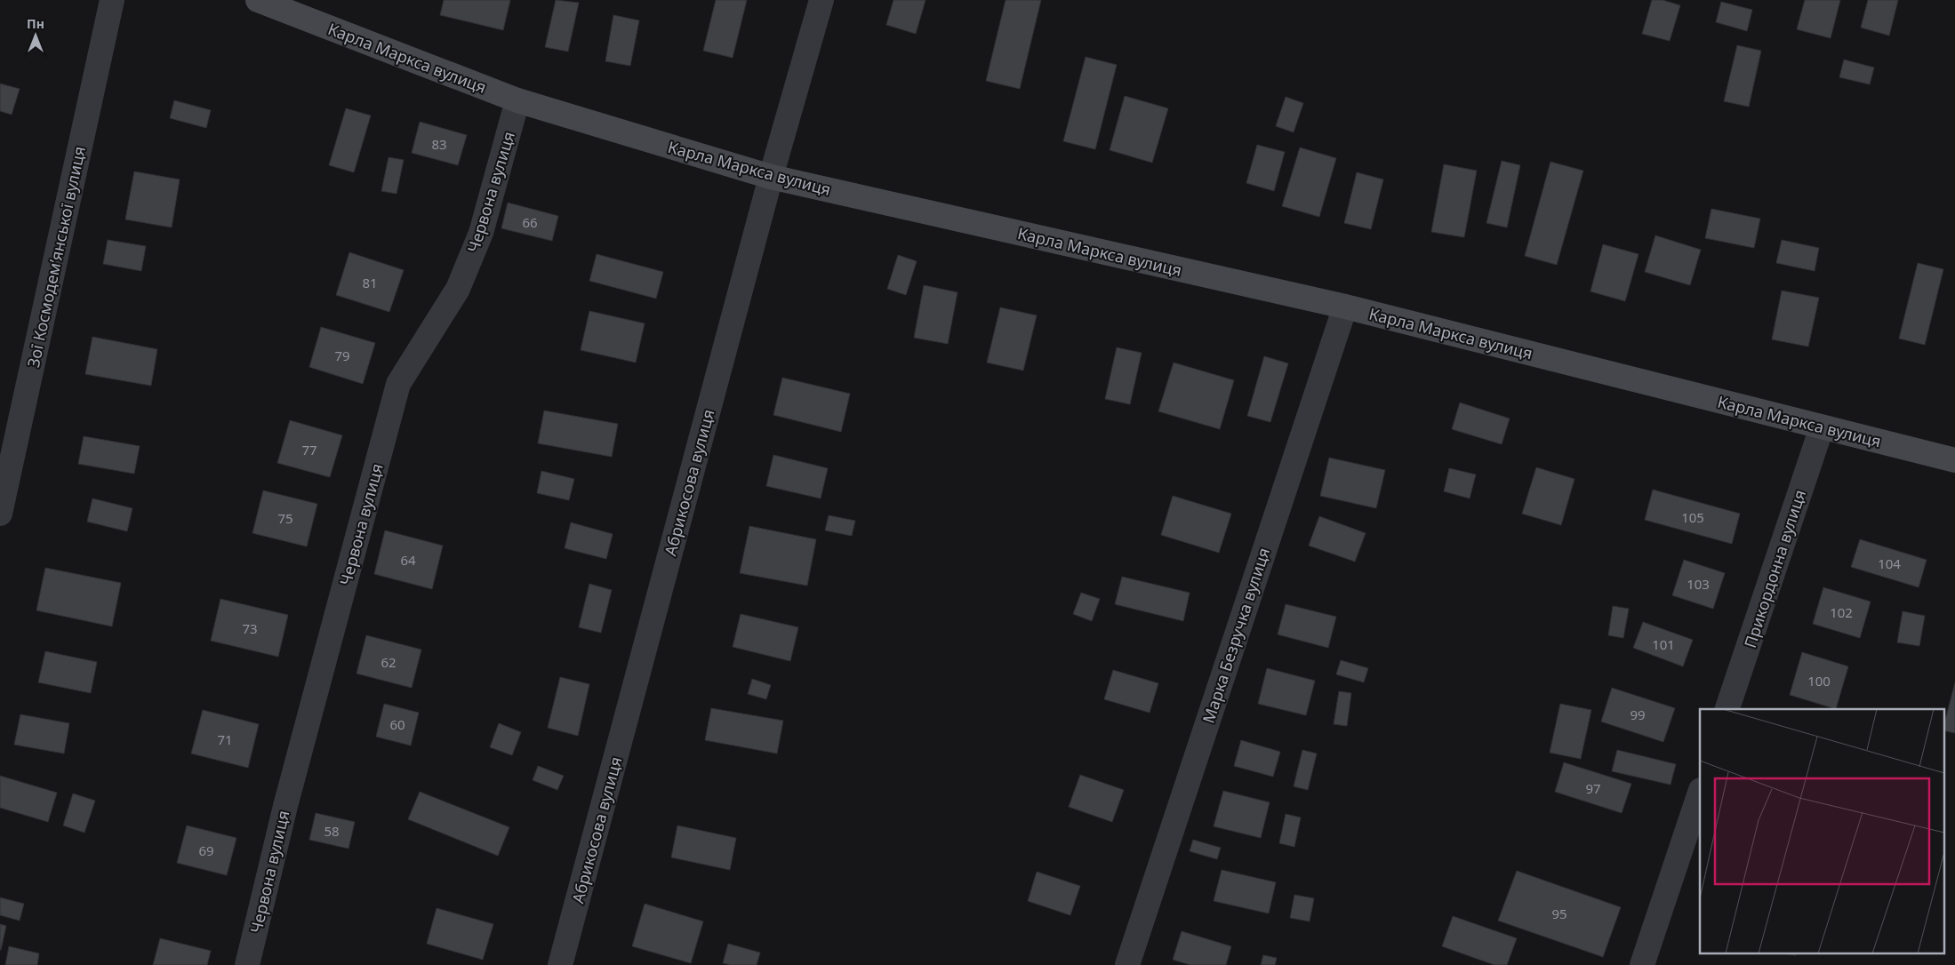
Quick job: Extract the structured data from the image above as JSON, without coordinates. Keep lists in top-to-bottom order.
{
  "streets": {
    "street": [
      "Карла Маркса вулиця",
      "Червона вулиця",
      "Зої Космодем’янської вулиця",
      "Абрикосова вулиця",
      "Прикордонна вулиця",
      "Марка Безручка вулиця"
    ]
  },
  "crossings": [
    ["Карла Маркса вулиця", "Червона вулиця"],
    ["Карла Маркса вулиця", "Абрикосова вулиця"],
    ["Карла Маркса вулиця", "Прикордонна вулиця"],
    ["Карла Маркса вулиця", "Марка Безручка вулиця"]
  ],
  "house_numbers": [
    "83",
    "66",
    "81",
    "79",
    "77",
    "105",
    "75",
    "64",
    "104",
    "103",
    "102",
    "73",
    "101",
    "62",
    "100",
    "99",
    "60",
    "71",
    "97",
    "58",
    "69",
    "95"
  ],
  "north": "top"
}
